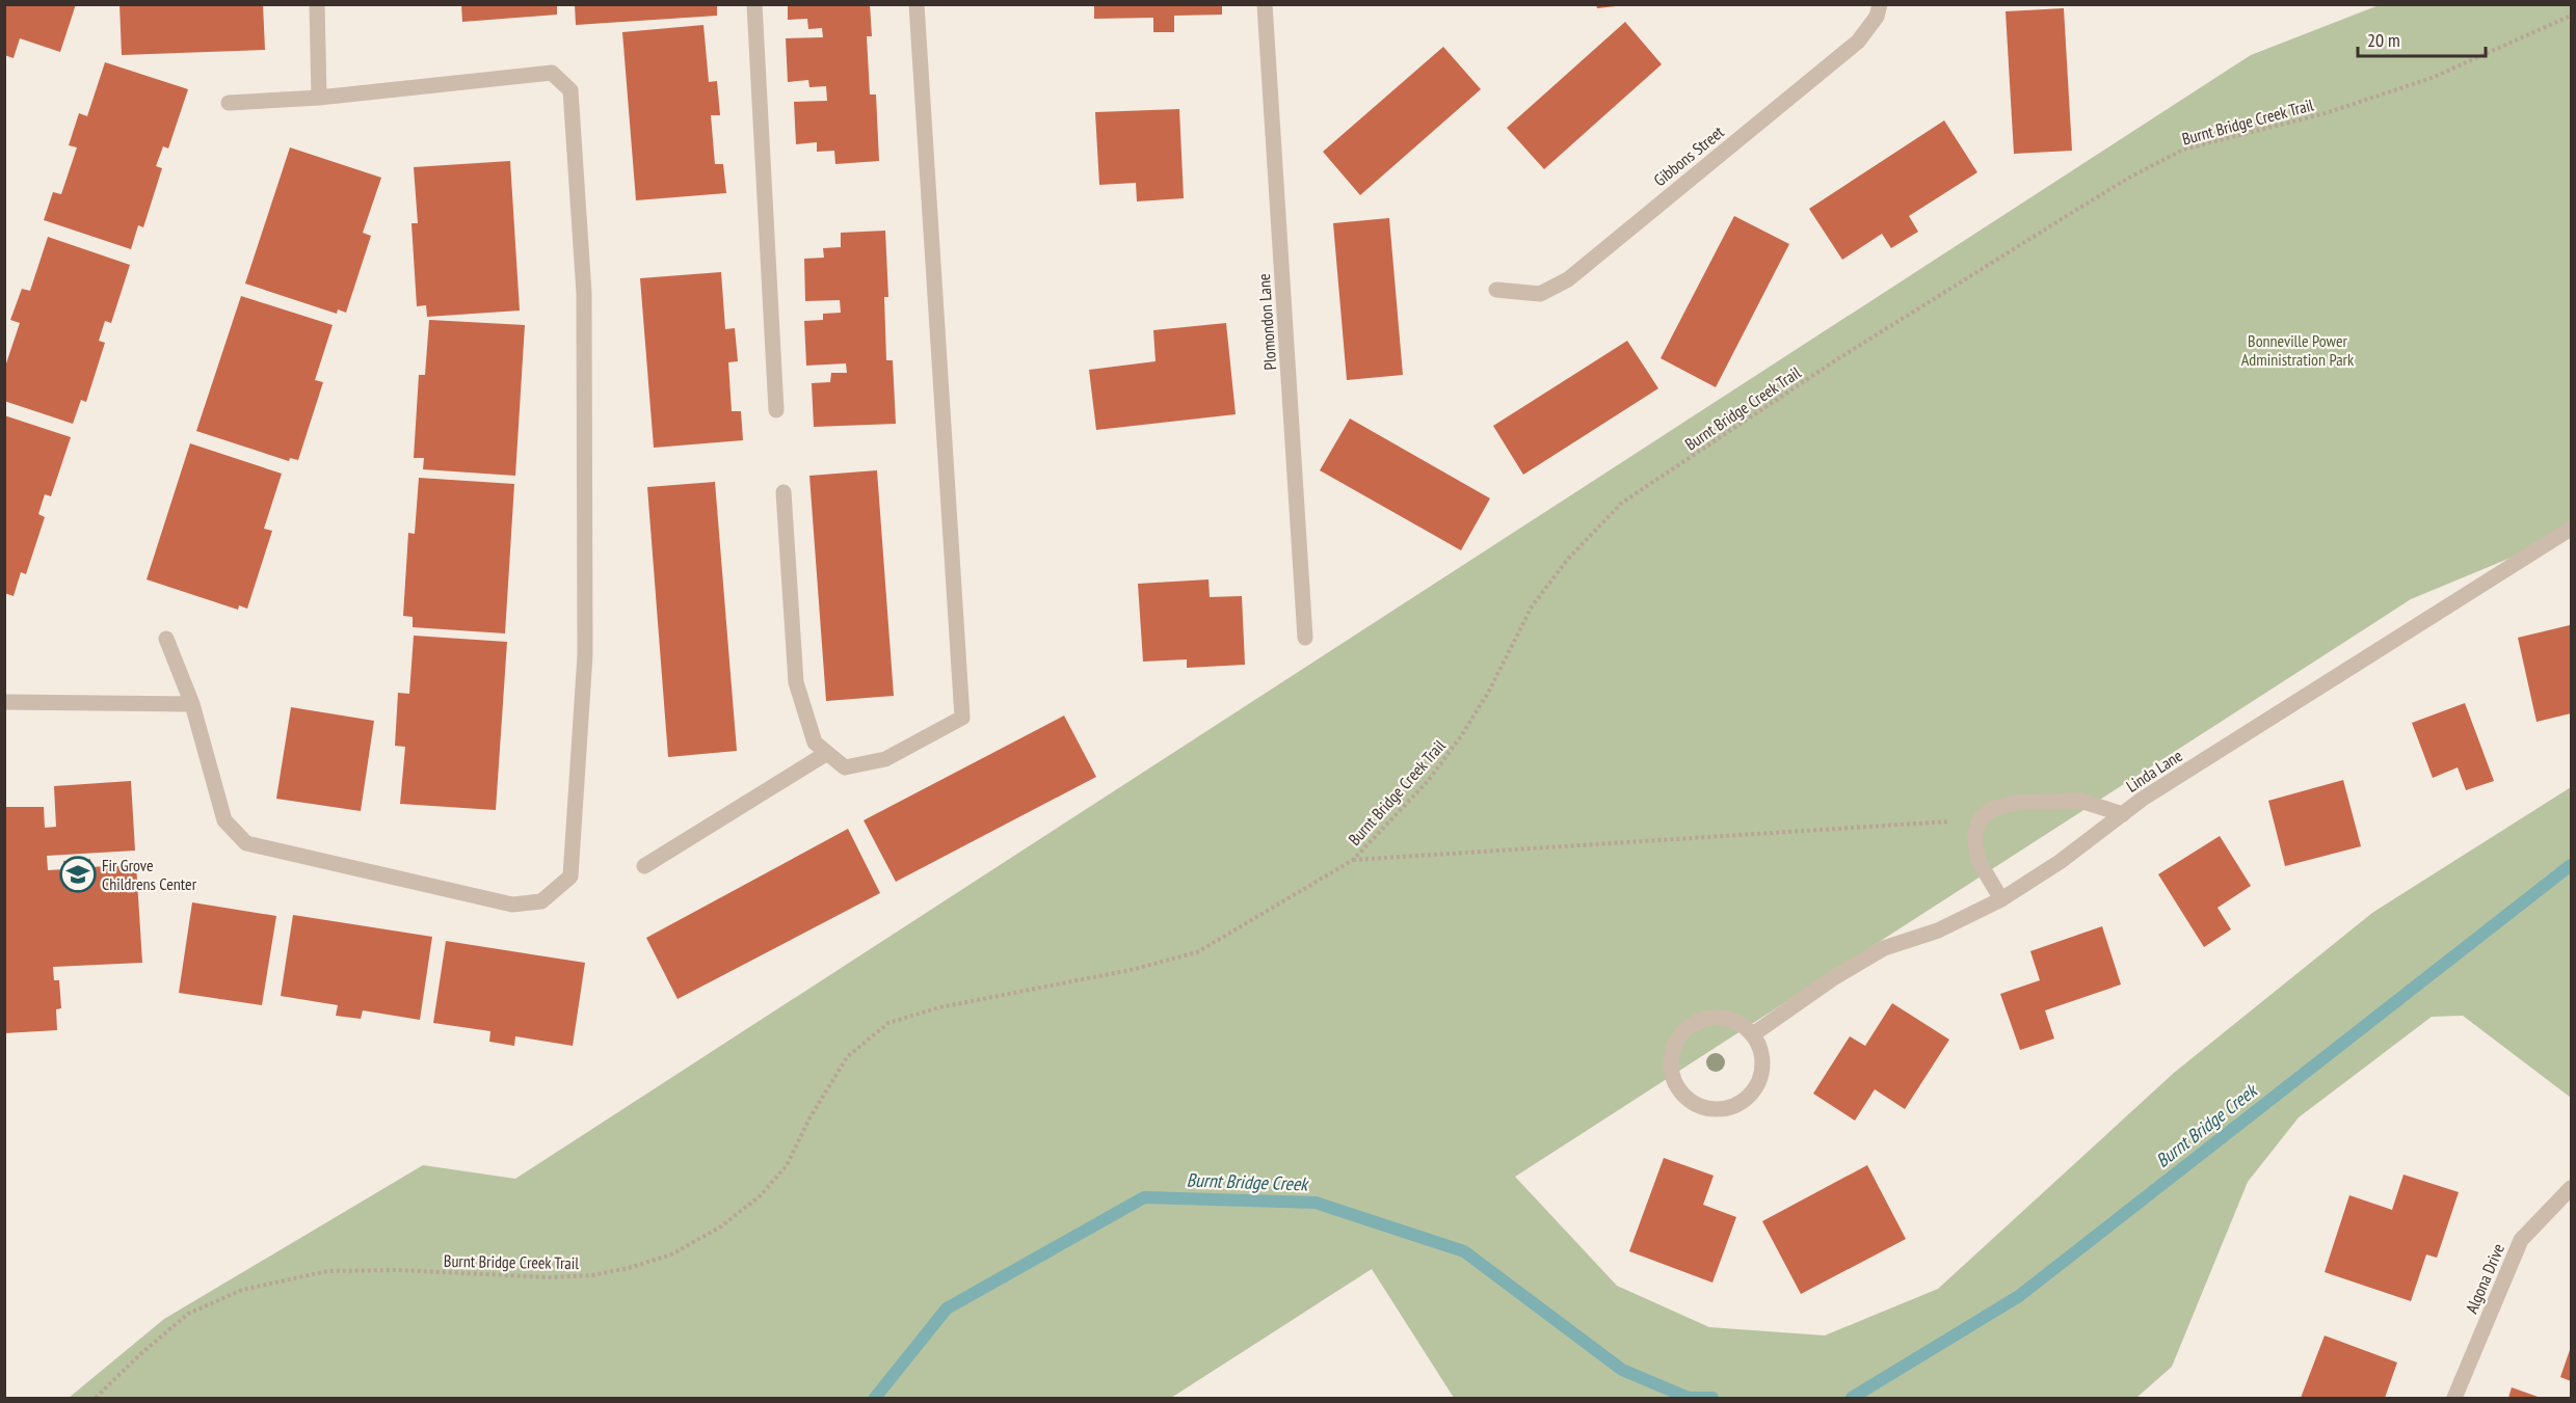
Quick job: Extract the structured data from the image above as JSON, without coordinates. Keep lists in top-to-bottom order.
{
  "streets": {
    "street": [
      "Gibbons Street",
      "Plomondon Lane",
      "Linda Lane",
      "Algona Drive"
    ],
    "path": ["Burnt Bridge Creek Trail"]
  },
  "water": ["Burnt Bridge Creek"],
  "parks": ["Bonneville Power Administration Park"],
  "places": {
    "school or university": ["Fir Grove Childrens Center"]
  },
  "scale_bar": "20 m"
}
